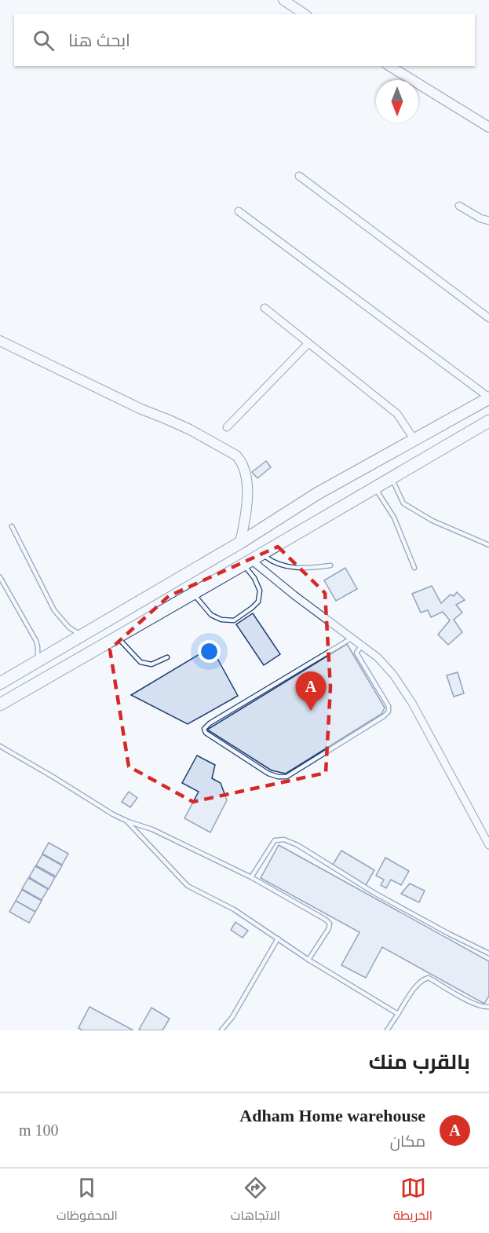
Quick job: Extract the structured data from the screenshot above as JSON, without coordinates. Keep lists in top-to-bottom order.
{
  "north": "bottom",
  "page": {
    "search": "ابحث هنا",
    "pins": "A",
    "heading": "بالقرب منك",
    "list": [
      {
        "mark": "A",
        "name": "Adham Home warehouse",
        "note": "مكان",
        "value": "100 m"
      }
    ],
    "nav": ["الخريطة", "الاتجاهات", "المحفوظات"]
  }
}
